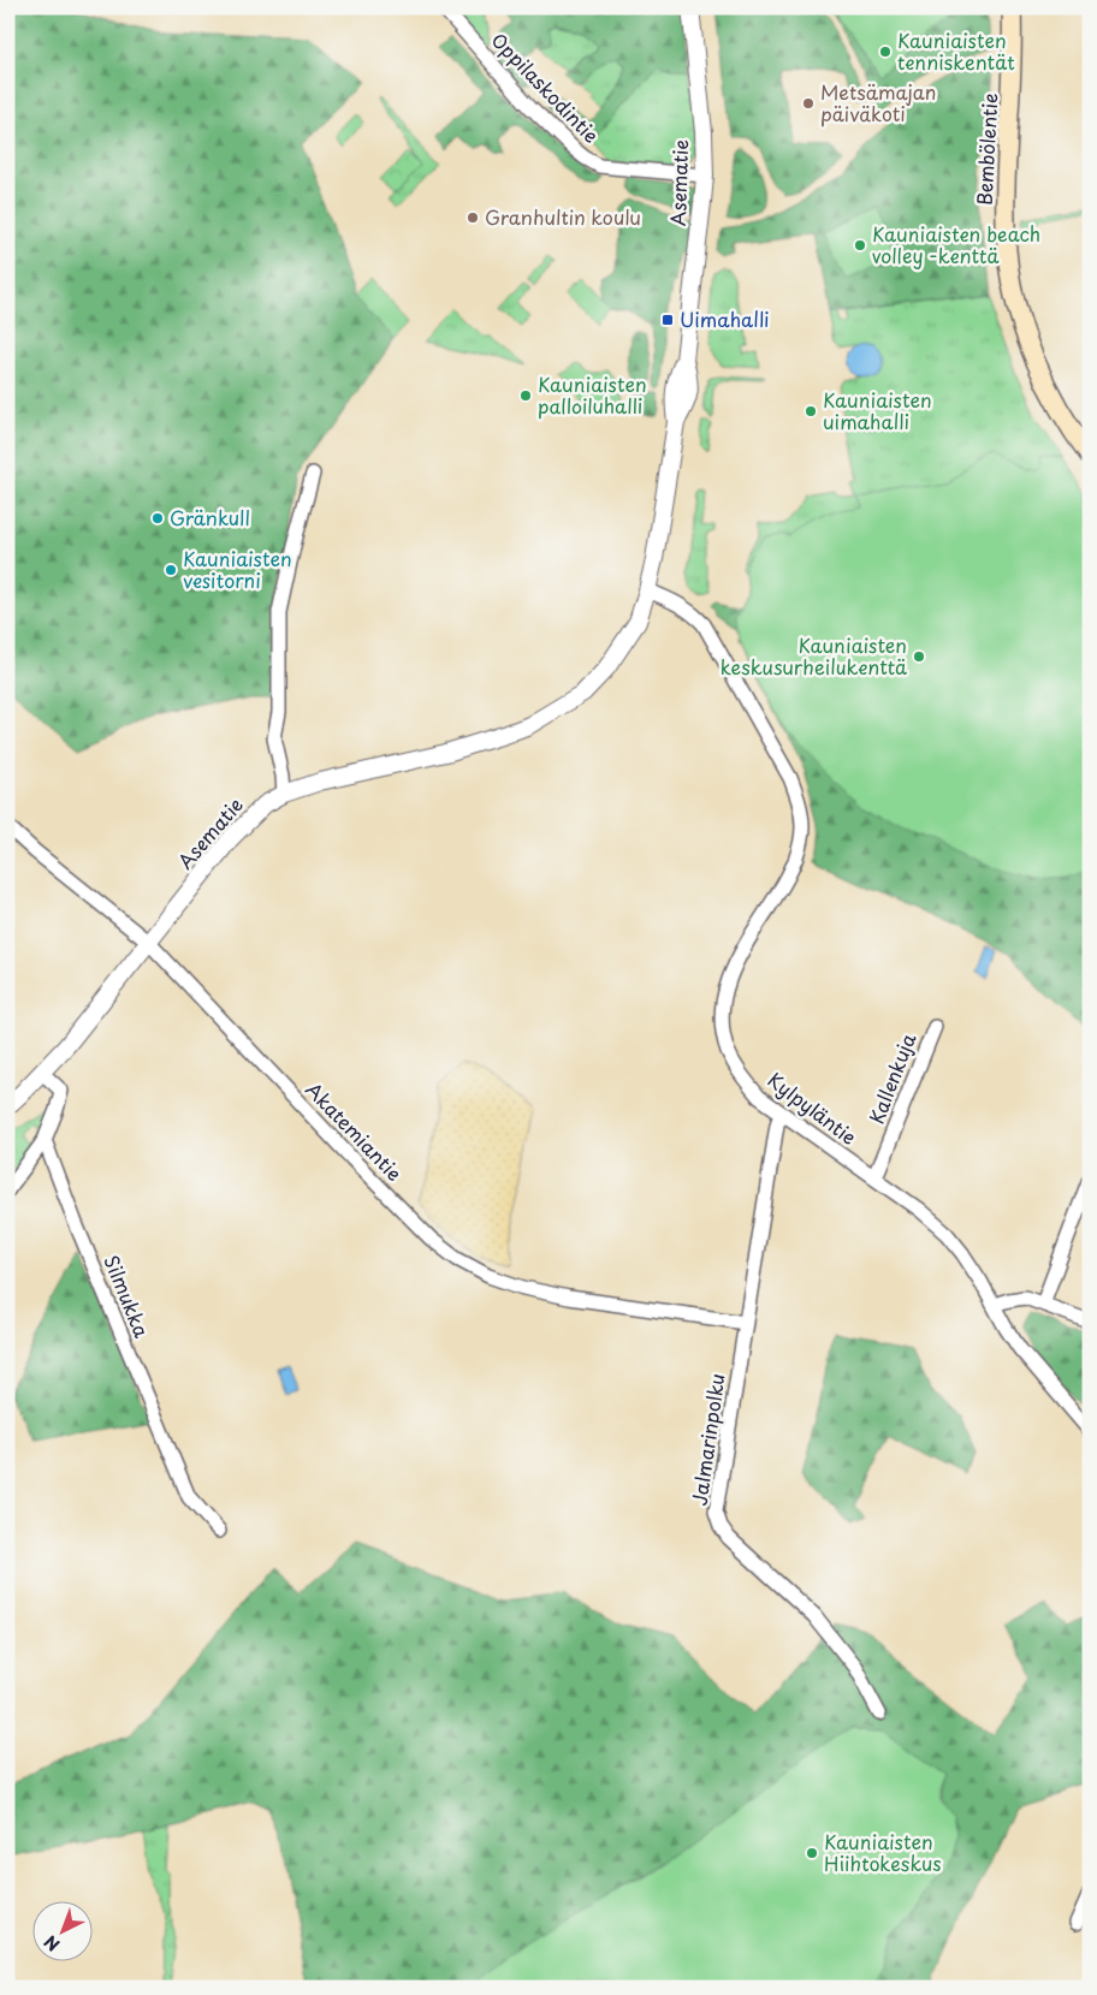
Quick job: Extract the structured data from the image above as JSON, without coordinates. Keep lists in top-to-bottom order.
{
  "streets": {
    "main road": ["Bembölentie"],
    "street": [
      "Oppilaskodintie",
      "Asematie",
      "Kallenkuja",
      "Kylpyläntie",
      "Akatemiantie",
      "Silmukka",
      "Jalmarinpolku"
    ]
  },
  "crossings": [
    ["Oppilaskodintie", "Asematie"],
    ["Asematie", "Kylpyläntie"],
    ["Asematie", "Akatemiantie"],
    ["Kallenkuja", "Kylpyläntie"],
    ["Kylpyläntie", "Jalmarinpolku"],
    ["Akatemiantie", "Jalmarinpolku"]
  ],
  "places": {
    "other": [
      "Kauniaisten tenniskentät",
      "Metsämajan päiväkoti",
      "Granhultin koulu",
      "Kauniaisten beach volley -kenttä",
      "Kauniaisten palloiluhalli",
      "Kauniaisten uimahalli",
      "Gränkull",
      "Kauniaisten vesitorni",
      "Kauniaisten keskusurheilukenttä",
      "Kauniaisten Hiihtokeskus"
    ],
    "transit": ["Uimahalli"]
  },
  "north": "bottom left"
}
